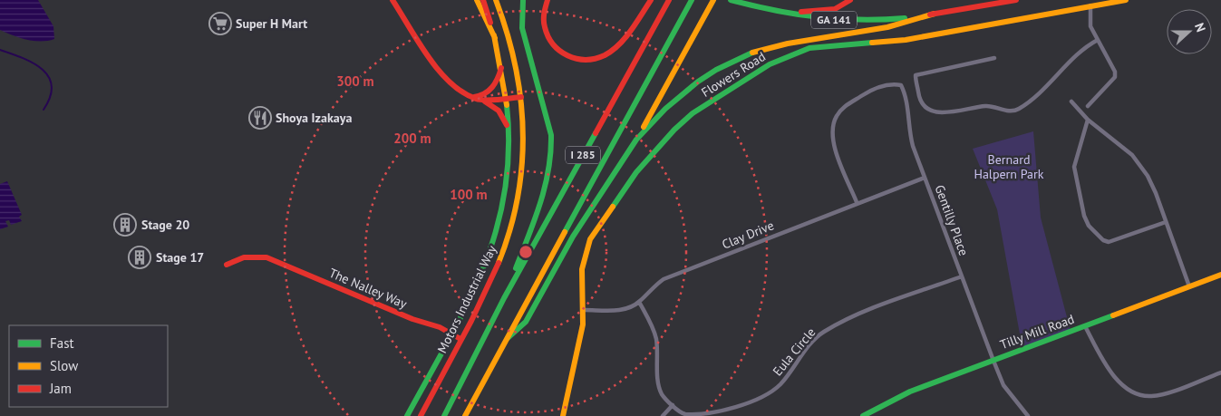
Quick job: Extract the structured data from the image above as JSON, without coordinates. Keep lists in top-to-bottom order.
{
  "streets": {
    "main road": [
      "GA 141",
      "Flowers Road",
      "I 285",
      "The Nalley Way",
      "Motors Industrial Way",
      "Tilly Mill Road"
    ],
    "street": ["Gentilly Place", "Clay Drive", "Eula Circle"]
  },
  "crossings": [
    ["Flowers Road", "Clay Drive"],
    ["Gentilly Place", "Clay Drive"],
    ["Gentilly Place", "Tilly Mill Road"],
    ["Gentilly Place", "Eula Circle"],
    ["Clay Drive", "Eula Circle"],
    ["The Nalley Way", "Motors Industrial Way"]
  ],
  "parks": ["Bernard Halpern Park"],
  "places": {
    "supermarket": ["Super H Mart"],
    "restaurant": ["Shoya Izakaya"],
    "building": ["Stage 20", "Stage 17"]
  },
  "legend": ["Fast", "Slow", "Jam"],
  "north": "right",
  "rings": ["300 m", "200 m", "100 m"]
}
